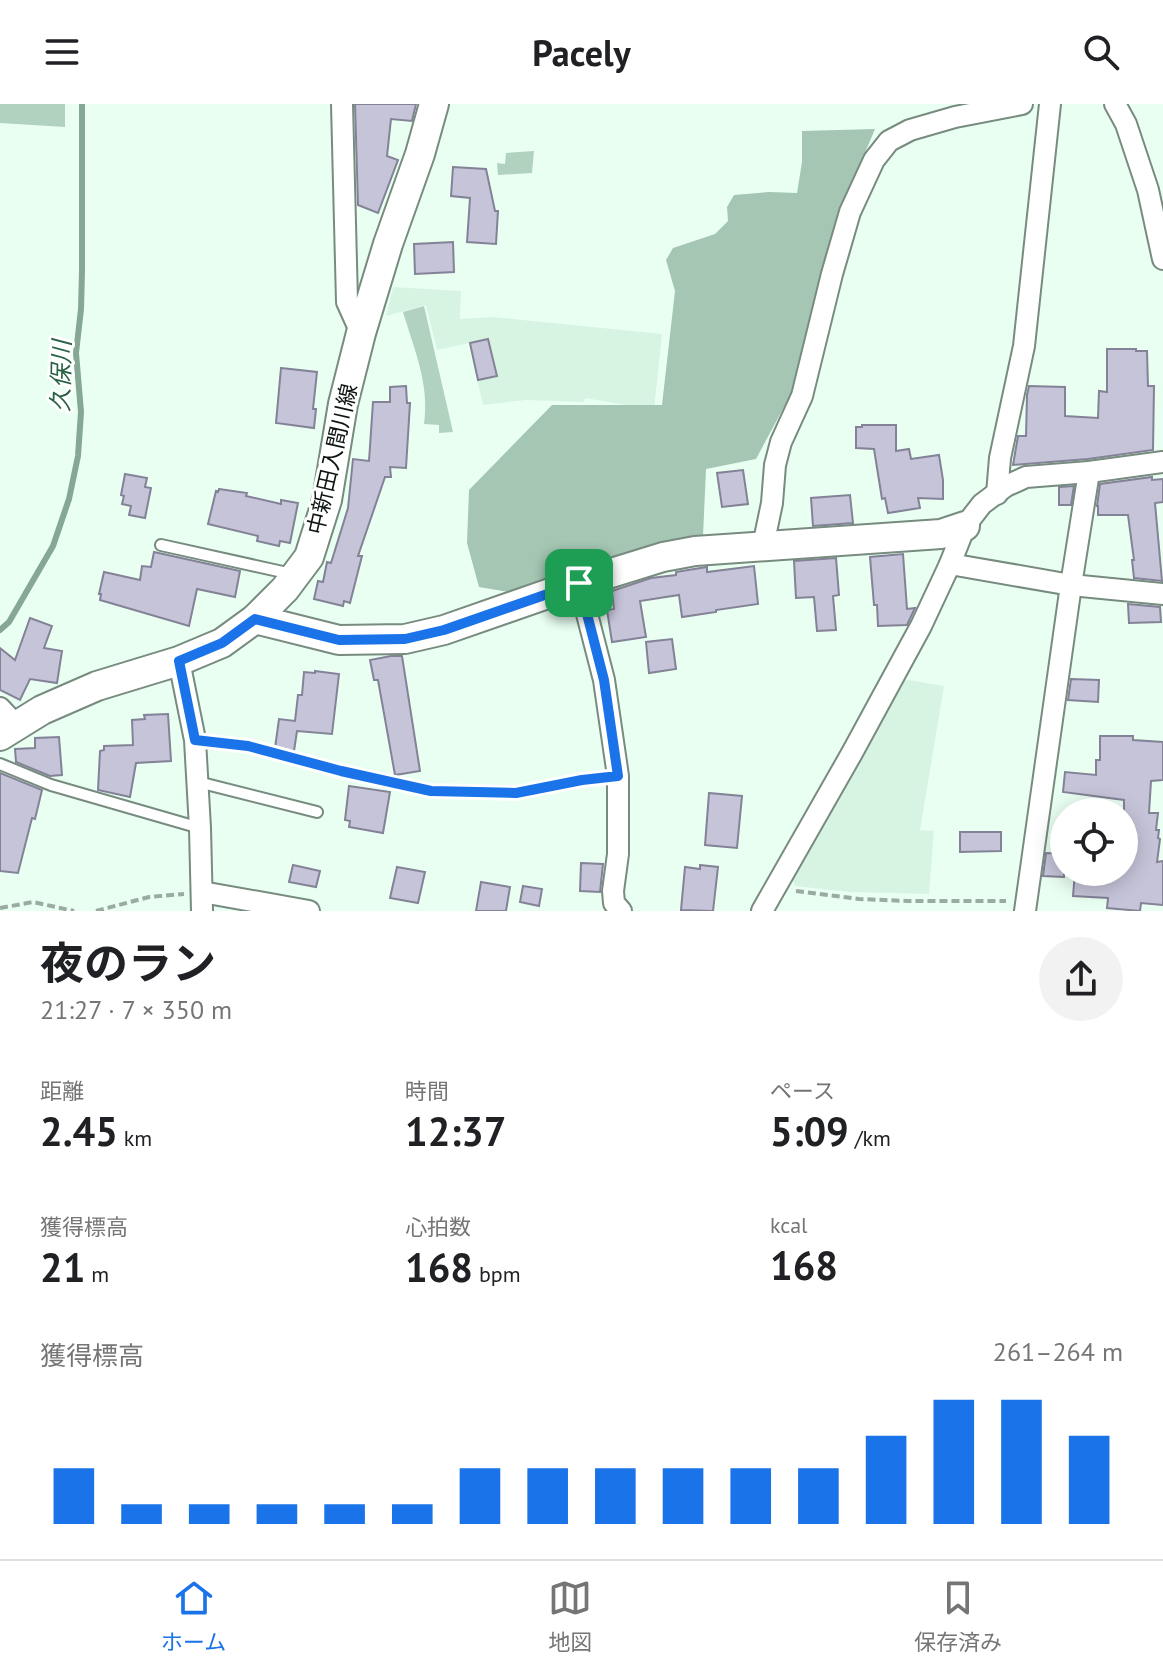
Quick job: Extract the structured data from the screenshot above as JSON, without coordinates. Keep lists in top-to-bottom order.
{
  "streets": {
    "main road": ["中新田入間川線"]
  },
  "water": ["久保川"],
  "page": {
    "header": "Pacely",
    "heading": ["夜のラン", "21:27 · 7 × 350 m"],
    "stats": [
      ["距離", "2.45 km"],
      ["時間", "12:37"],
      ["ペース", "5:09 /km"],
      ["獲得標高", "21 m"],
      ["心拍数", "168 bpm"],
      ["kcal", "168"]
    ],
    "chart": ["獲得標高", "261–264 m"],
    "tabs": ["ホーム", "地図", "保存済み"]
  }
}
